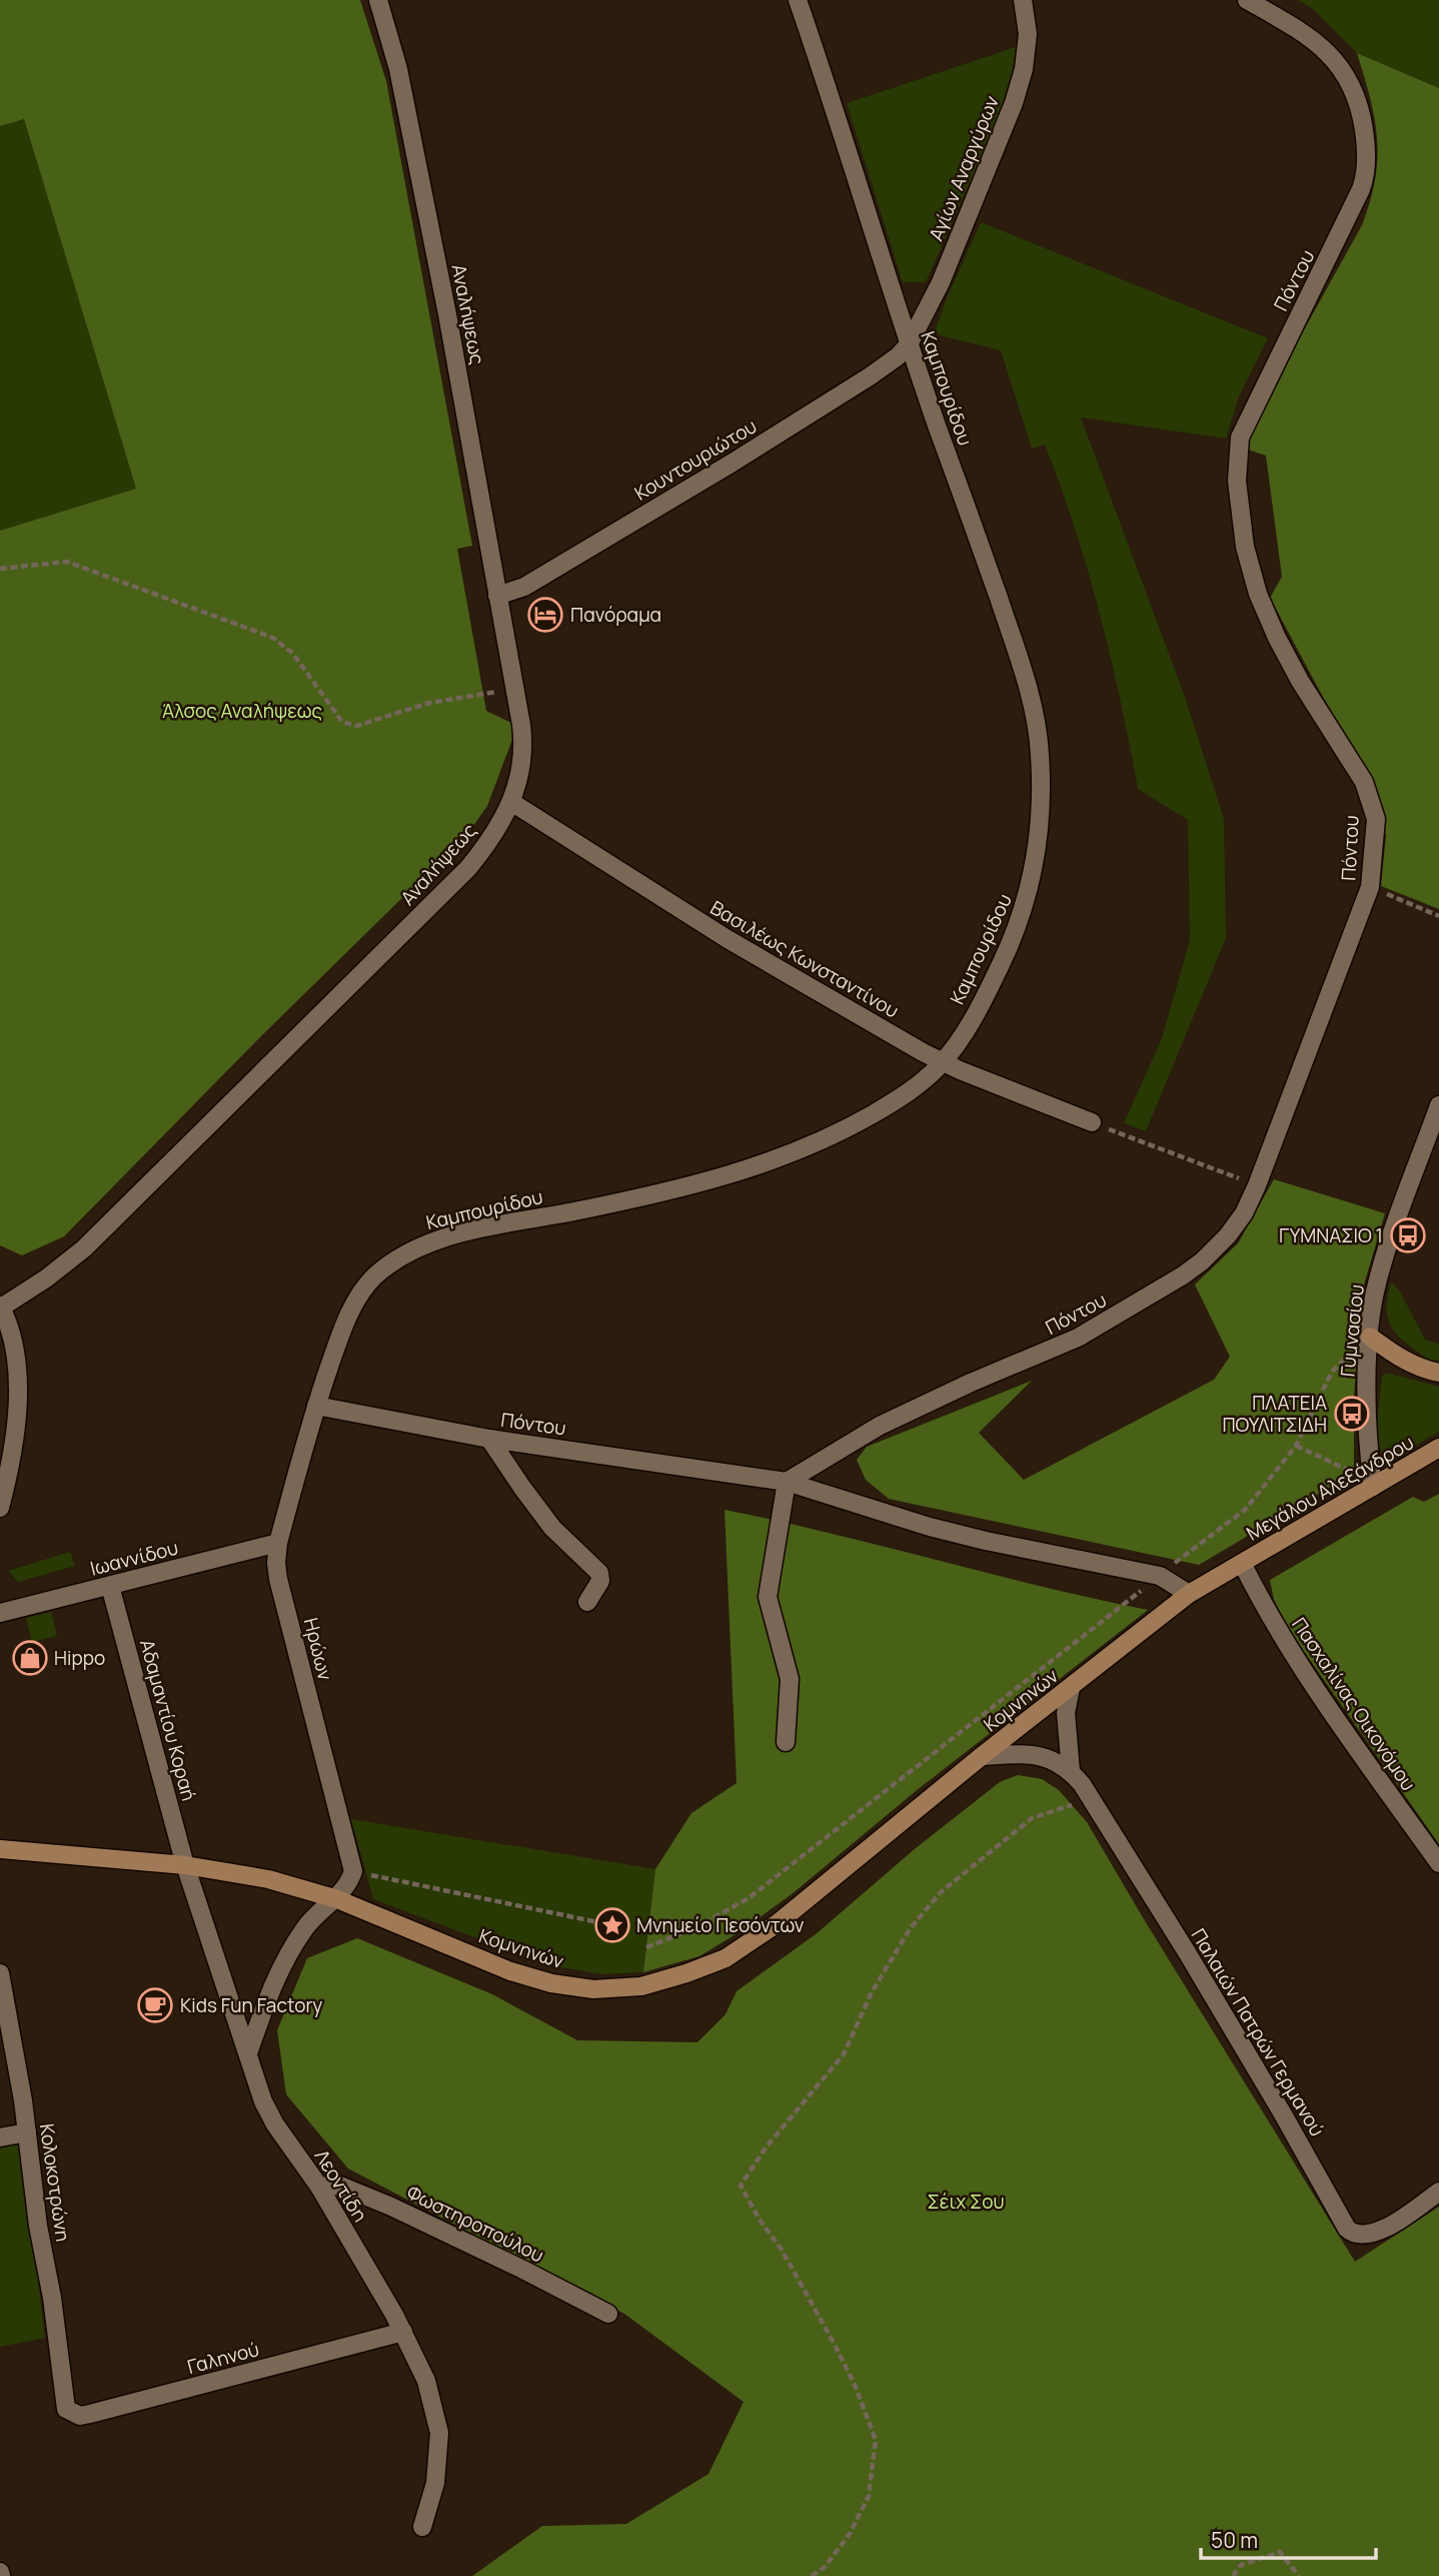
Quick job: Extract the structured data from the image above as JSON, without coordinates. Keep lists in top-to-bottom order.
{
  "streets": {
    "main road": ["Μεγάλου Αλεξάνδρου", "Κομνηνών"],
    "street": [
      "Αγίων Αναργύρων",
      "Πόντου",
      "Αναλήψεως",
      "Καμπουρίδου",
      "Κουντουριώτου",
      "Βασιλέως Κωνσταντίνου",
      "Γυμνασίου",
      "Ιωαννίδου",
      "Ηρώων",
      "Πασχαλίνας Οικονόμου",
      "Αδαμαντίου Κοραή",
      "Παλαιών Πατρών Γερμανού",
      "Κολοκοτρώνη",
      "Λεοντίδη",
      "Φωστηροπούλου",
      "Γαληνού"
    ]
  },
  "crossings": [
    ["Αγίων Αναργύρων", "Καμπουρίδου"],
    ["Αγίων Αναργύρων", "Κουντουριώτου"],
    ["Πόντου", "Καμπουρίδου"],
    ["Πόντου", "Ηρώων"],
    ["Πόντου", "Κομνηνών"],
    ["Αναλήψεως", "Κουντουριώτου"],
    ["Αναλήψεως", "Βασιλέως Κωνσταντίνου"],
    ["Καμπουρίδου", "Κουντουριώτου"],
    ["Καμπουρίδου", "Βασιλέως Κωνσταντίνου"],
    ["Καμπουρίδου", "Ηρώων"],
    ["Γυμνασίου", "Μεγάλου Αλεξάνδρου"],
    ["Μεγάλου Αλεξάνδρου", "Κομνηνών"],
    ["Μεγάλου Αλεξάνδρου", "Πασχαλίνας Οικονόμου"],
    ["Ιωαννίδου", "Ηρώων"],
    ["Ιωαννίδου", "Αδαμαντίου Κοραή"],
    ["Κομνηνών", "Πασχαλίνας Οικονόμου"],
    ["Κομνηνών", "Αδαμαντίου Κοραή"],
    ["Κομνηνών", "Λεοντίδη"],
    ["Αδαμαντίου Κοραή", "Λεοντίδη"],
    ["Κολοκοτρώνη", "Γαληνού"],
    ["Λεοντίδη", "Φωστηροπούλου"],
    ["Λεοντίδη", "Γαληνού"]
  ],
  "parks": ["Άλσος Αναλήψεως", "Σέιχ Σου"],
  "places": {
    "hotel": ["Πανόραμα"],
    "bus stop": ["ΓΥΜΝΑΣΙΟ 1", "ΠΛΑΤΕΙΑ ΠΟΥΛΙΤΣΙΔΗ"],
    "shop": ["Hippo"],
    "place": ["Μνημείο Πεσόντων"],
    "cafe": ["Kids Fun Factory"]
  },
  "scale_bar": "50 m"
}
